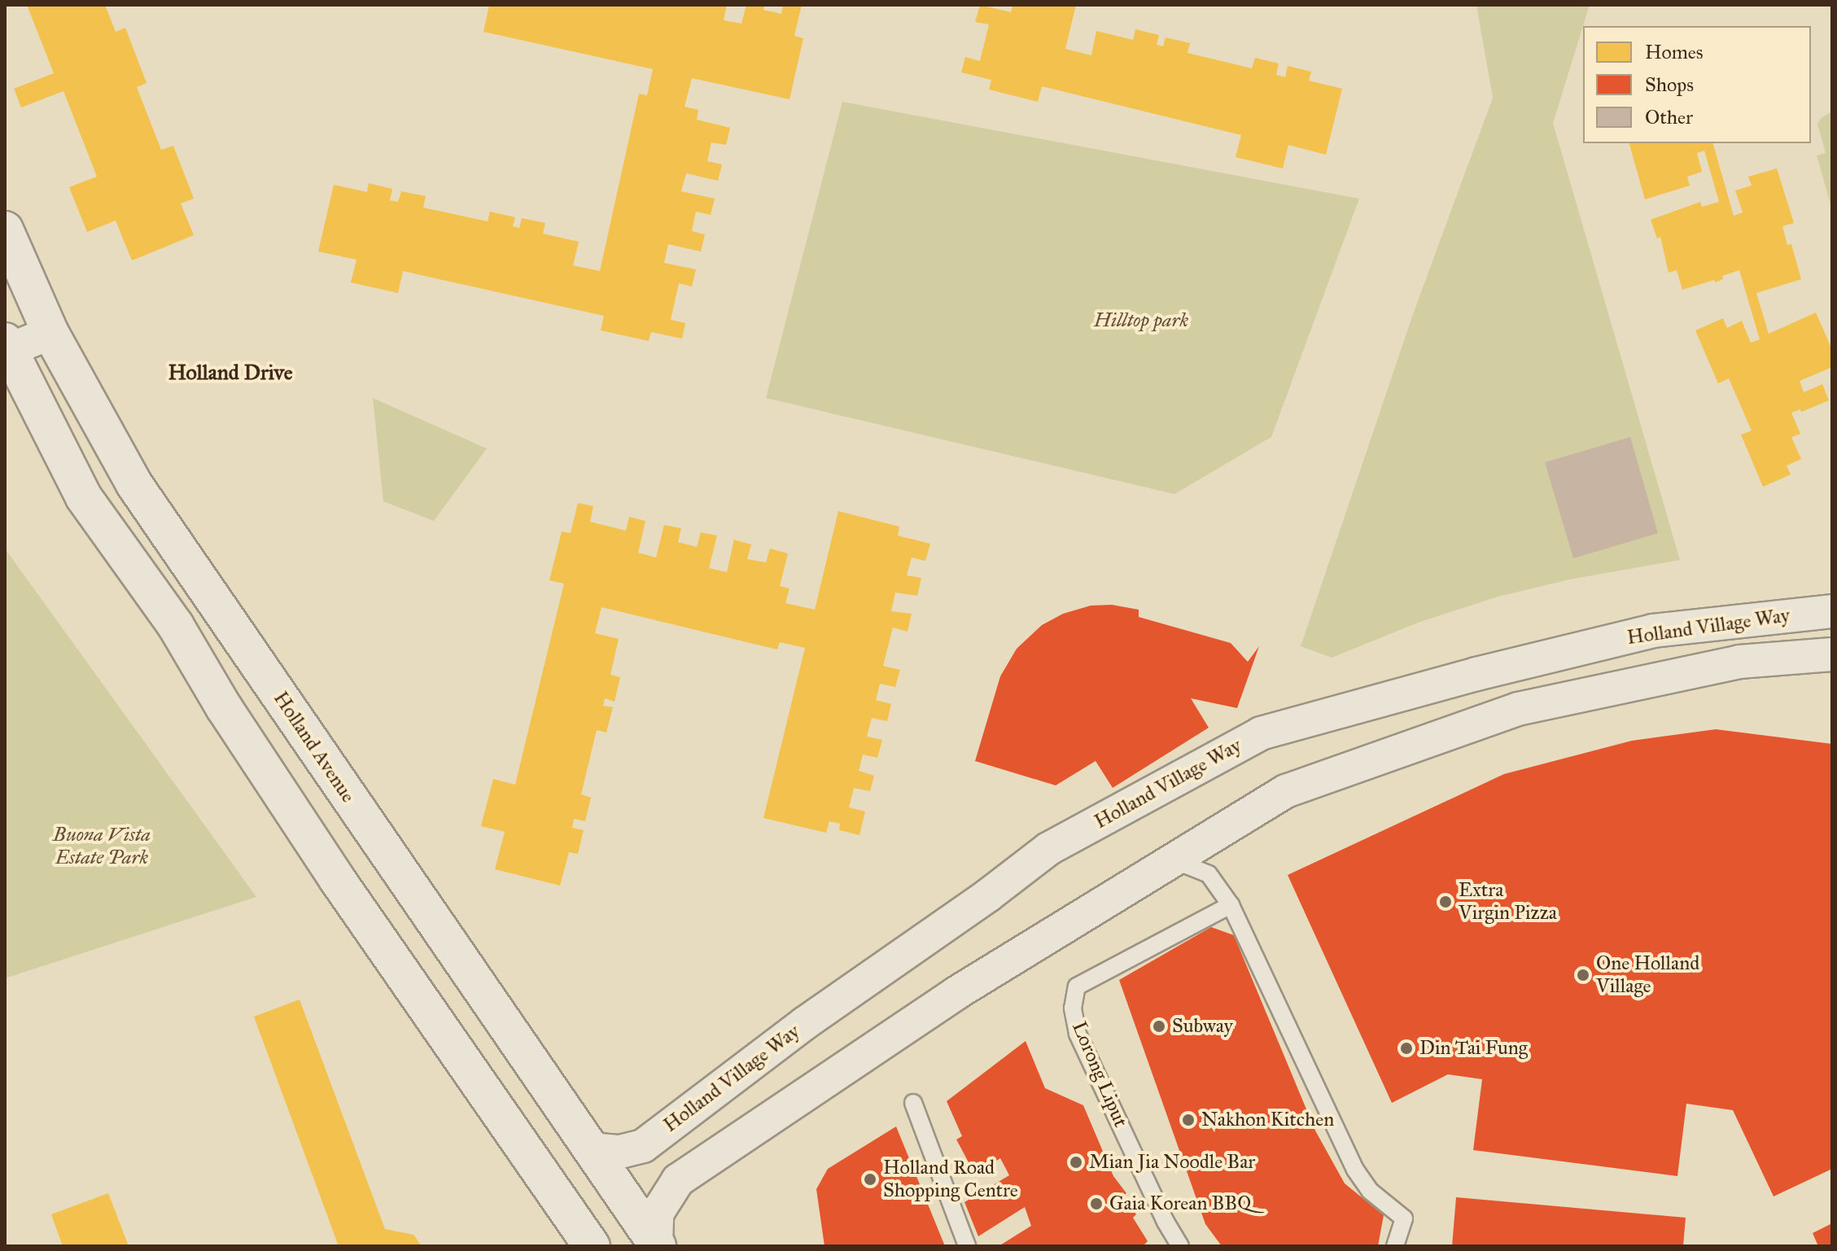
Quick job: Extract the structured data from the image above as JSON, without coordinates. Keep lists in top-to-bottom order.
{
  "streets": {
    "street": ["Holland Village Way", "Holland Avenue"],
    "lane": ["Lorong Liput"]
  },
  "crossings": [
    ["Holland Village Way", "Holland Avenue"]
  ],
  "districts": ["Holland Drive"],
  "parks": ["Hilltop park", "Buona Vista Estate Park"],
  "places": [
    "Extra Virgin Pizza",
    "One Holland Village",
    "Subway",
    "Din Tai Fung",
    "Nakhon Kitchen",
    "Mian Jia Noodle Bar",
    "Holland Road Shopping Centre",
    "Gaia Korean BBQ"
  ],
  "legend": ["Homes", "Shops", "Other"]
}
